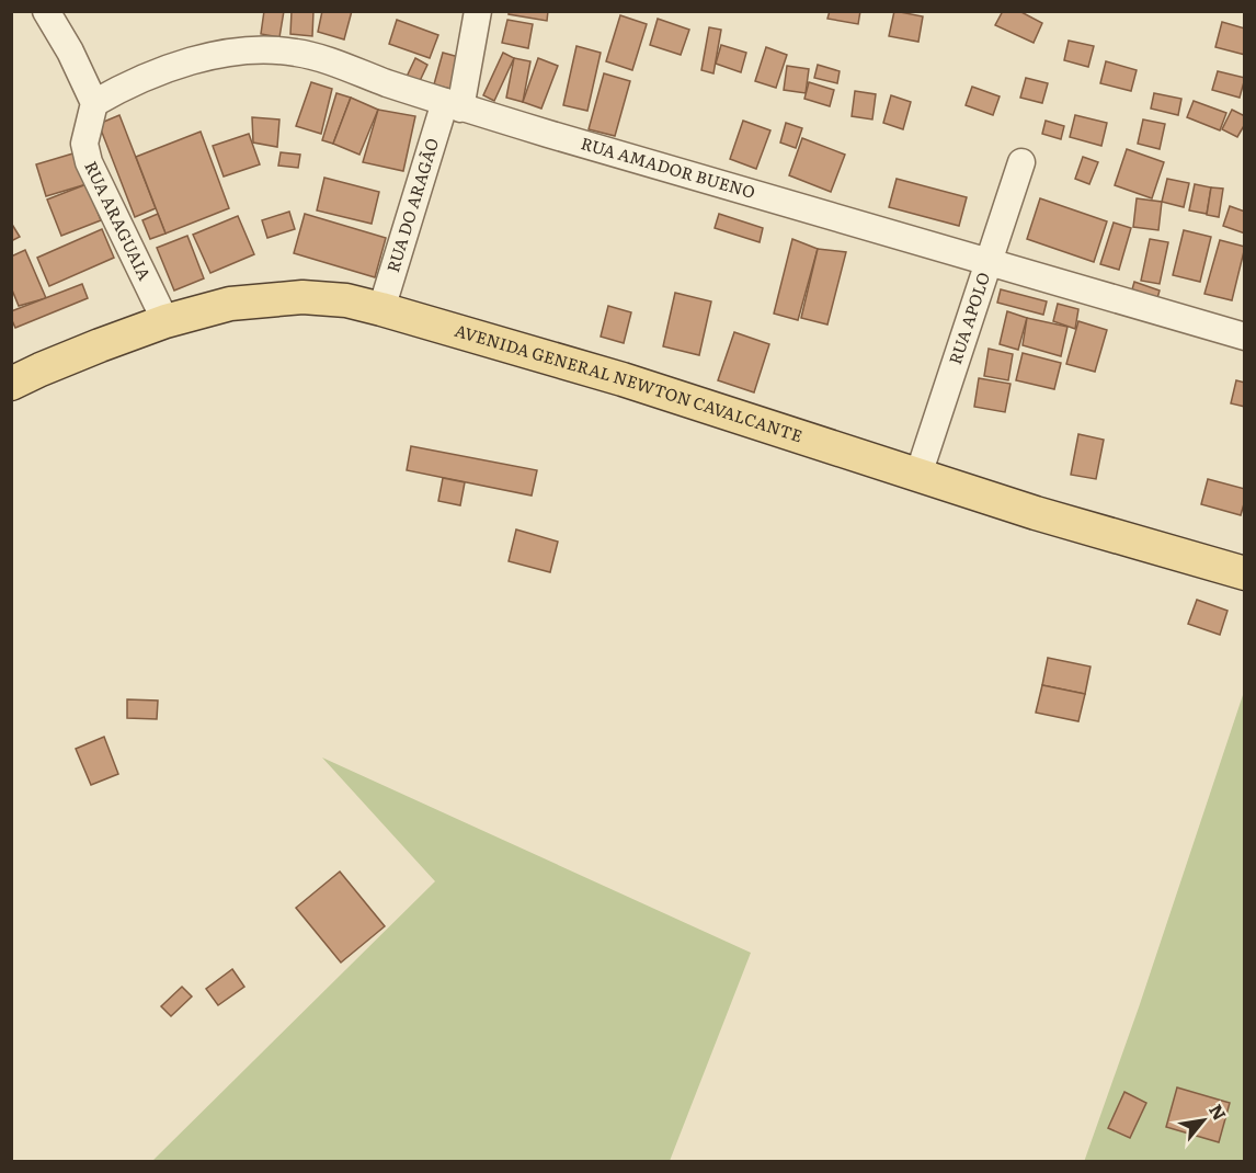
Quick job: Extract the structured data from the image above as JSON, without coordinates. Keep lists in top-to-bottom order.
{
  "streets": {
    "main road": ["AVENIDA GENERAL NEWTON CAVALCANTE"],
    "street": [
      "RUA AMADOR BUENO",
      "RUA DO ARAGÃO",
      "RUA ARAGUAIA",
      "RUA APOLO"
    ]
  },
  "crossings": [
    ["RUA AMADOR BUENO", "RUA DO ARAGÃO"],
    ["RUA AMADOR BUENO", "RUA ARAGUAIA"],
    ["RUA AMADOR BUENO", "RUA APOLO"],
    ["RUA DO ARAGÃO", "AVENIDA GENERAL NEWTON CAVALCANTE"],
    ["RUA ARAGUAIA", "AVENIDA GENERAL NEWTON CAVALCANTE"],
    ["RUA APOLO", "AVENIDA GENERAL NEWTON CAVALCANTE"]
  ],
  "north": "top right"
}
